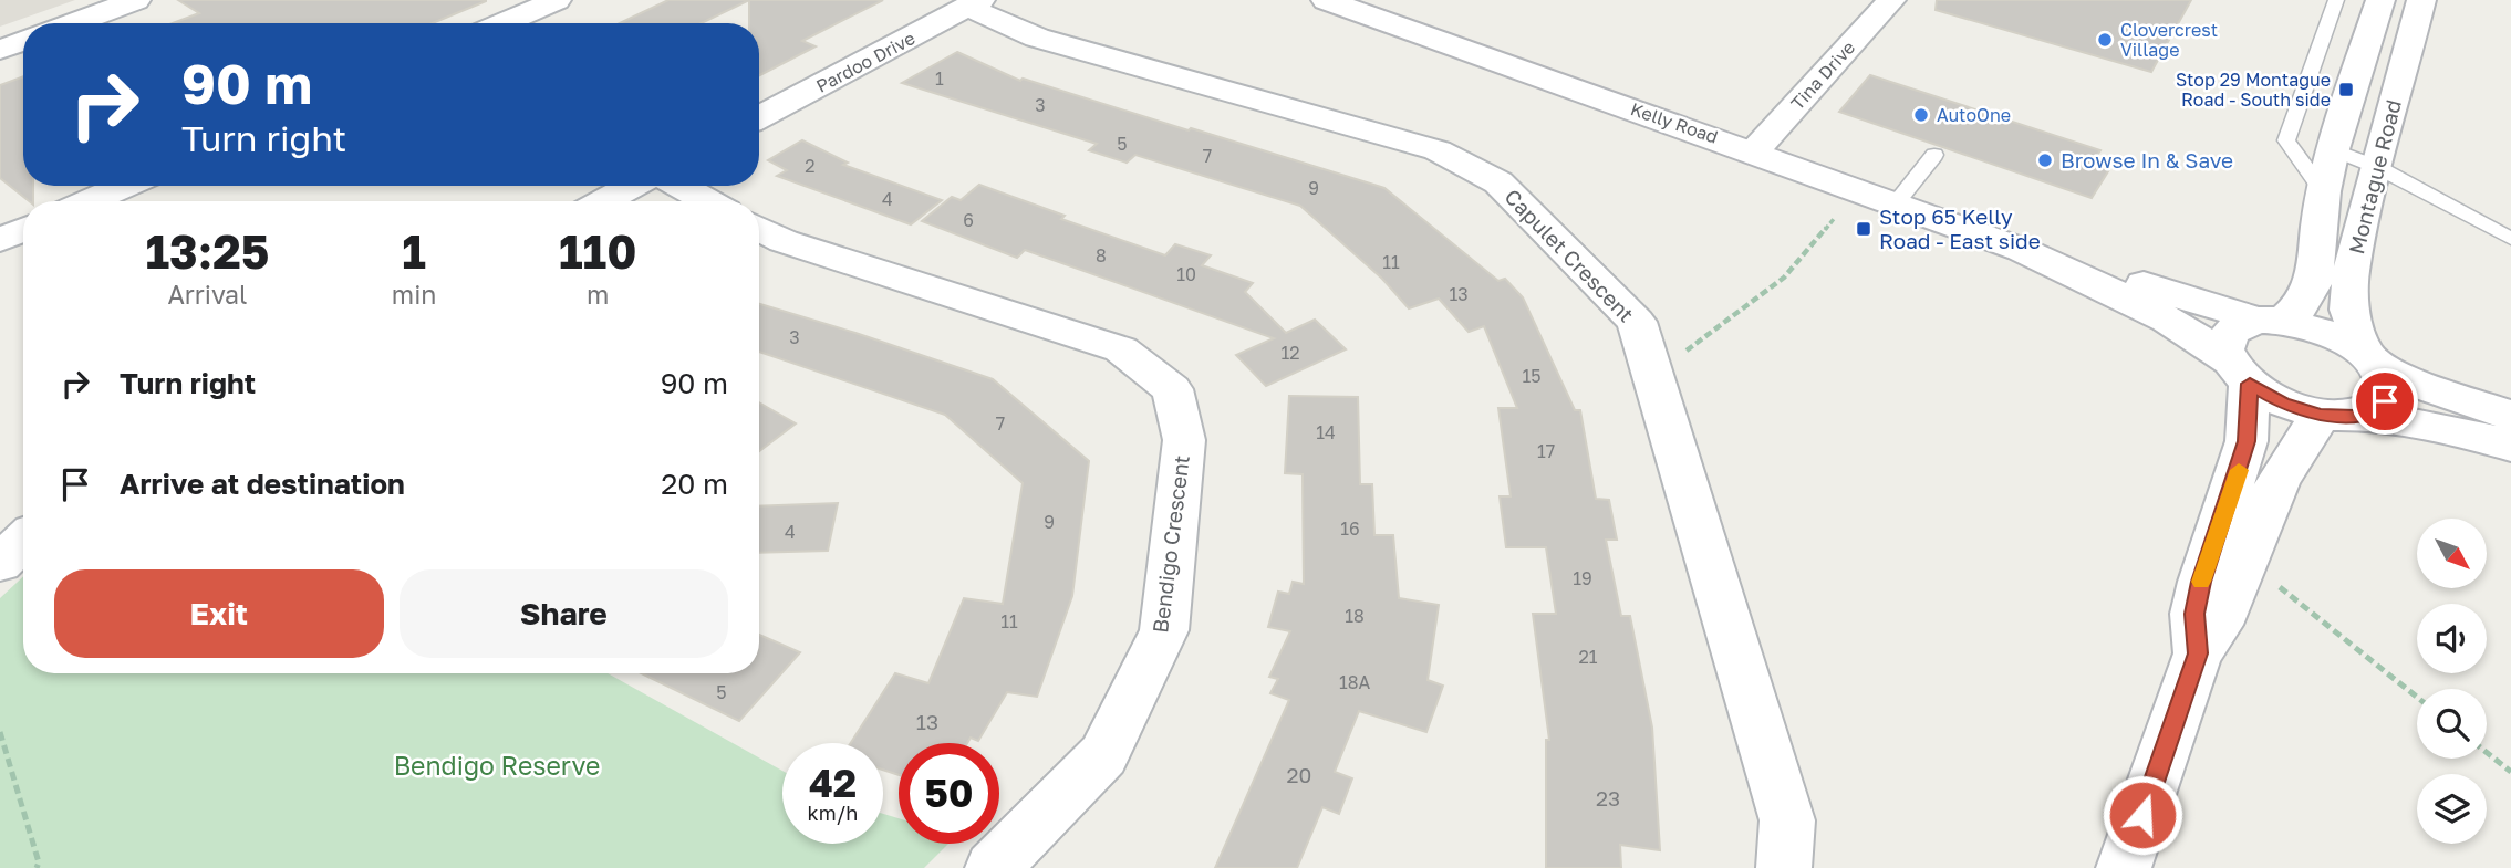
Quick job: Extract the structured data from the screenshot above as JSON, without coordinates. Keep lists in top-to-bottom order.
{
  "streets": {
    "street": [
      "Pardoo Drive",
      "Tina Drive",
      "Kelly Road",
      "Montague Road",
      "Capulet Crescent",
      "Bendigo Crescent"
    ]
  },
  "crossings": [
    ["Pardoo Drive", "Capulet Crescent"],
    ["Tina Drive", "Kelly Road"],
    ["Kelly Road", "Montague Road"]
  ],
  "parks": ["Bendigo Reserve"],
  "places": {
    "other": ["Clovercrest Village", "AutoOne", "Browse In & Save"],
    "transit": ["Stop 29 Montague Road - South side", "Stop 65 Kelly Road - East side"]
  },
  "house_numbers": [
    "1",
    "3",
    "5",
    "7",
    "2",
    "9",
    "4",
    "6",
    "8",
    "11",
    "10",
    "13",
    "3",
    "12",
    "15",
    "7",
    "14",
    "17",
    "9",
    "16",
    "4",
    "19",
    "18",
    "11",
    "21",
    "18A",
    "5",
    "13",
    "20",
    "23"
  ],
  "north": "bottom right",
  "page": {
    "turn": ["90 m", "Turn right"],
    "eta": [
      "13:25",
      "Arrival",
      "1",
      "min",
      "110",
      "m"
    ],
    "list": [
      {
        "name": "Turn right",
        "value": "90 m"
      },
      {
        "name": "Arrive at destination",
        "value": "20 m"
      }
    ],
    "buttons": ["Exit", "Share"],
    "speed": "42 km/h",
    "limit": "50"
  }
}
